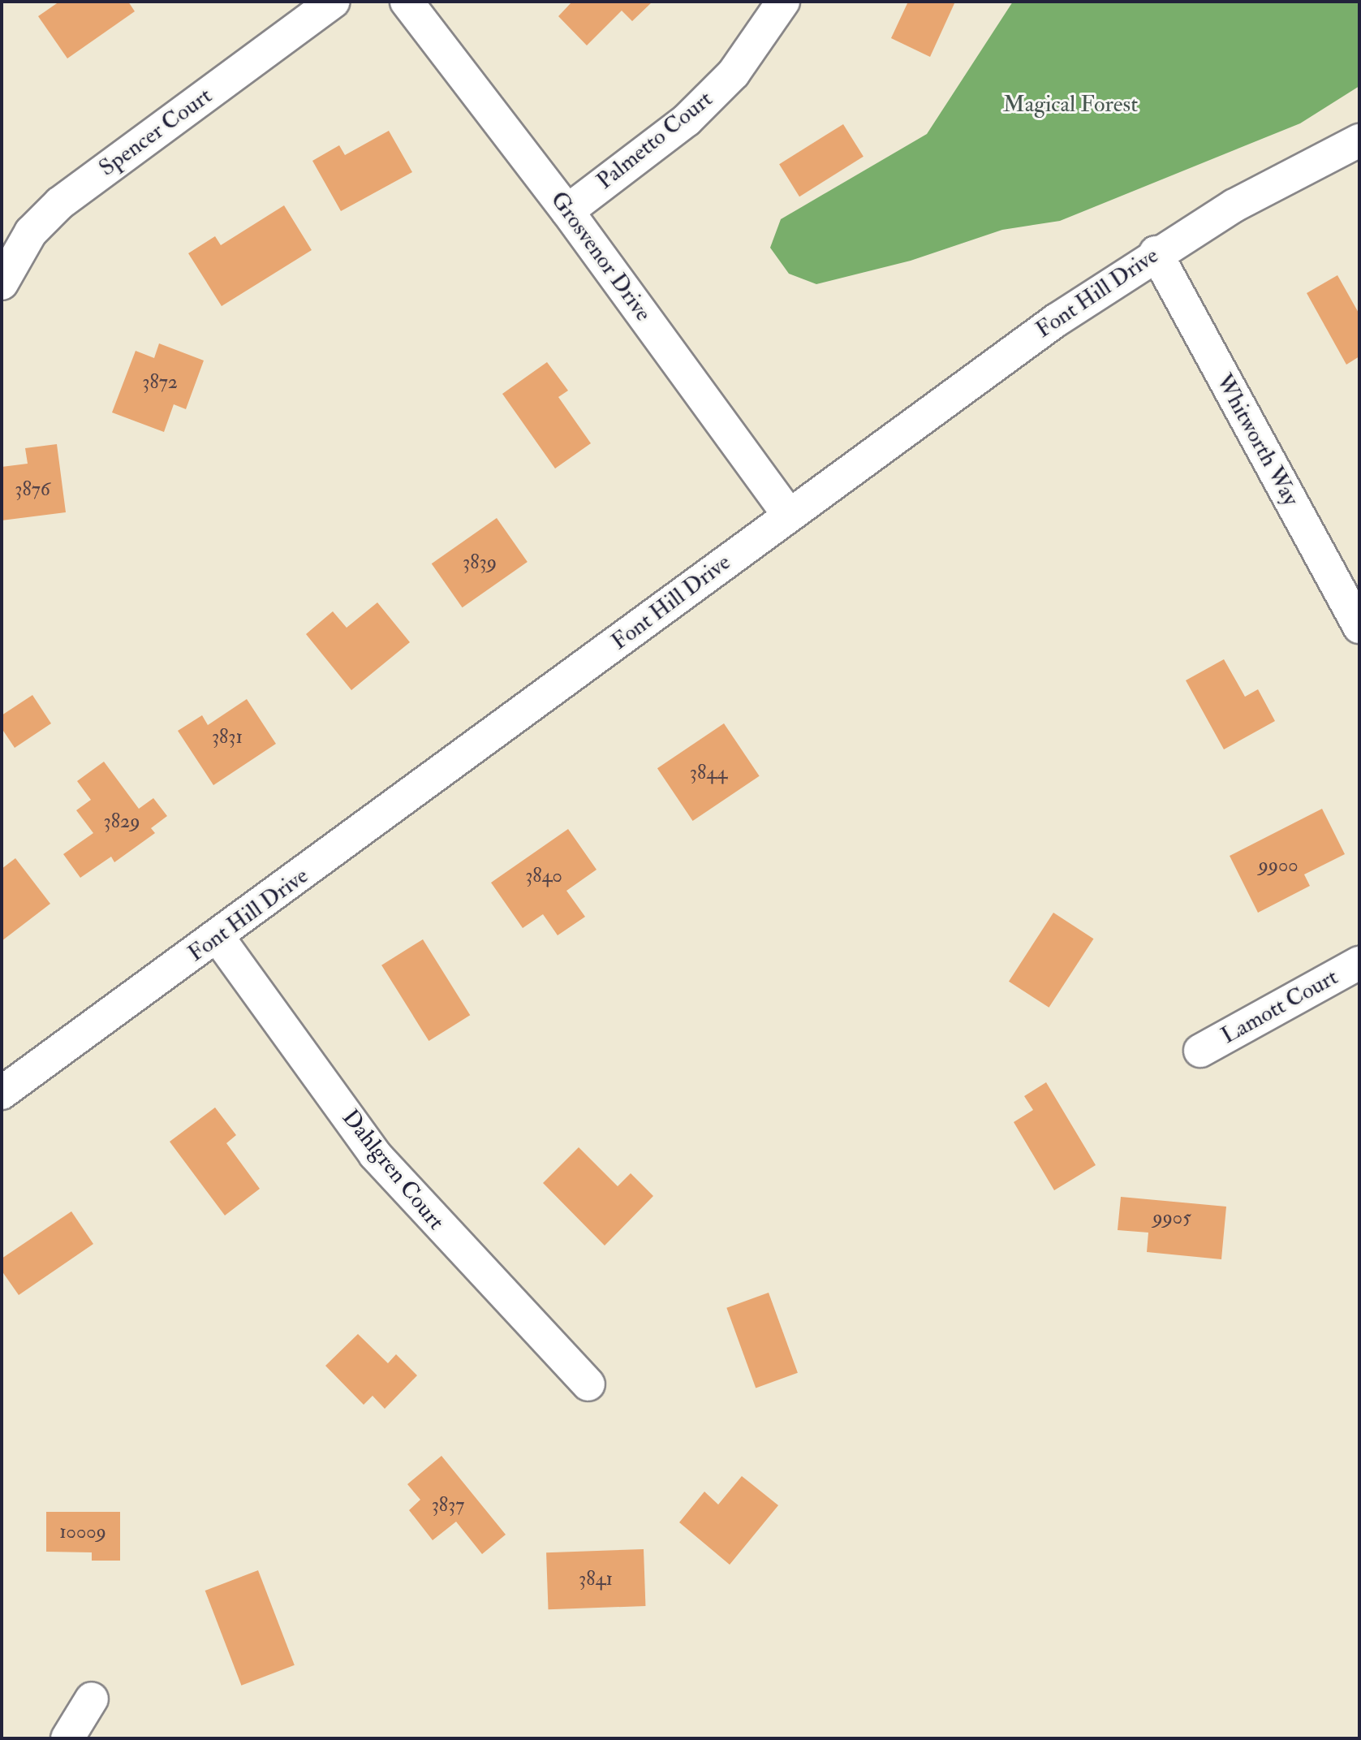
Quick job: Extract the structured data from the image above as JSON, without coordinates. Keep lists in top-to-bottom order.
{
  "streets": {
    "street": [
      "Spencer Court",
      "Palmetto Court",
      "Grosvenor Drive",
      "Font Hill Drive",
      "Whitworth Way",
      "Lamott Court",
      "Dahlgren Court"
    ]
  },
  "crossings": [
    ["Palmetto Court", "Grosvenor Drive"],
    ["Grosvenor Drive", "Font Hill Drive"],
    ["Font Hill Drive", "Whitworth Way"],
    ["Font Hill Drive", "Dahlgren Court"]
  ],
  "parks": ["Magical Forest"],
  "house_numbers": [
    "3872",
    "3876",
    "3839",
    "3831",
    "3844",
    "3829",
    "9900",
    "3840",
    "9905",
    "3837",
    "10009",
    "3841"
  ]
}
